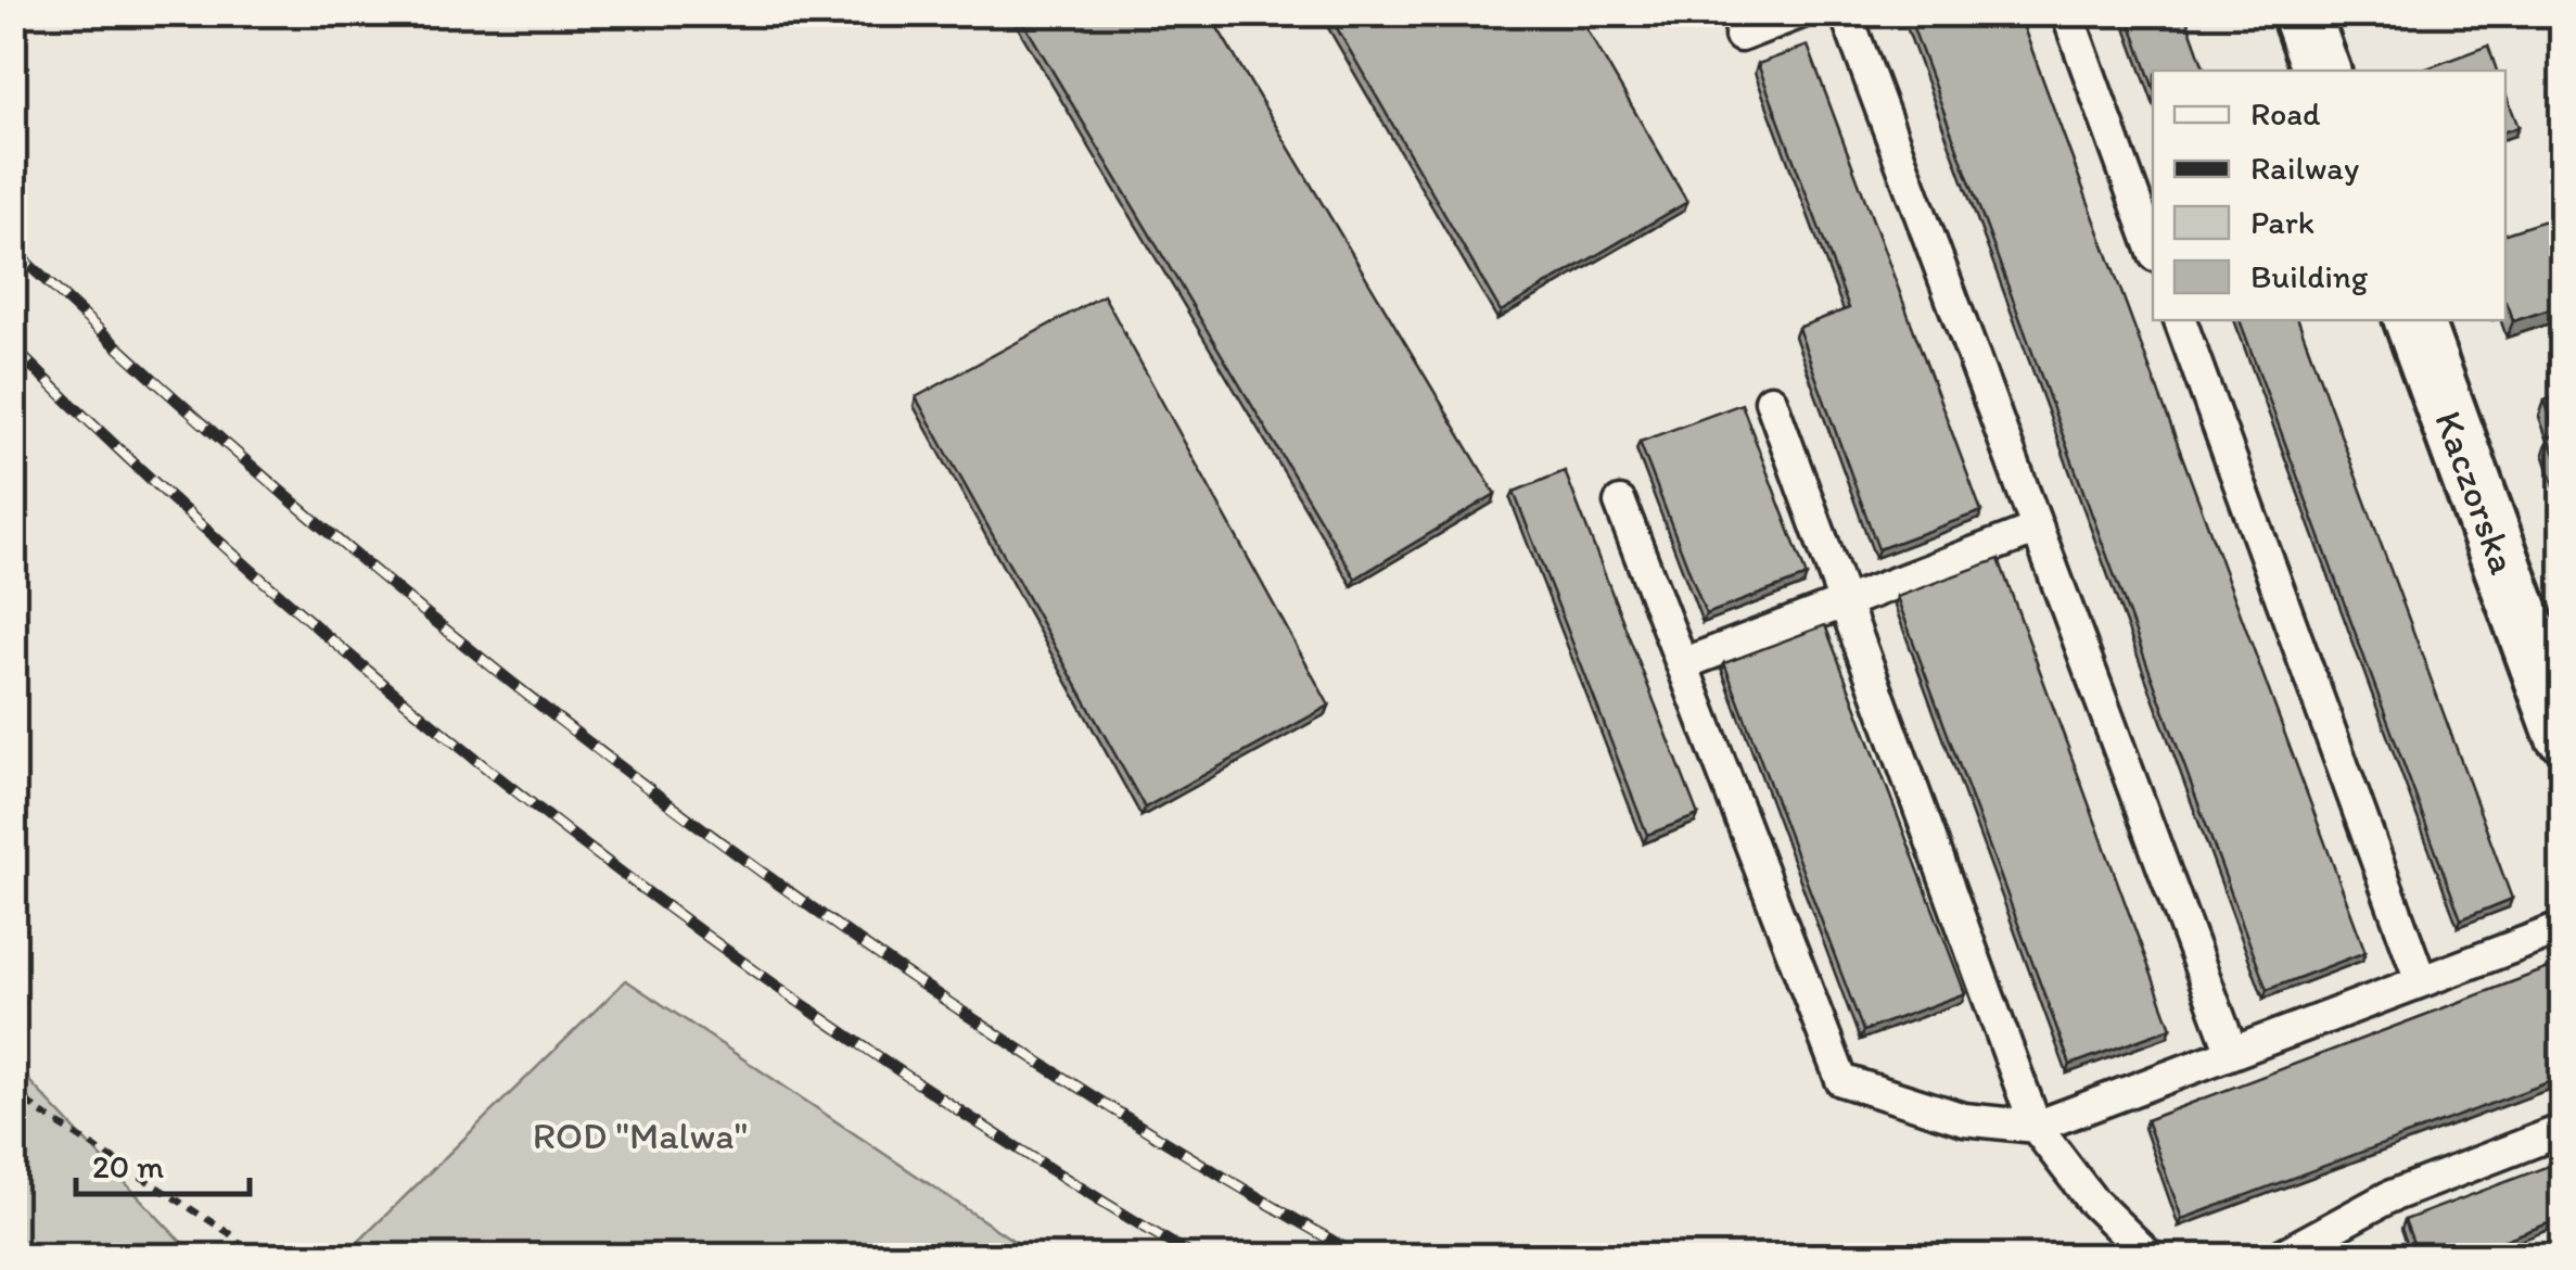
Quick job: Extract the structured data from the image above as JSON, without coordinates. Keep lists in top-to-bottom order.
{
  "streets": {
    "street": ["Kaczorska"]
  },
  "parks": ["ROD \"Malwa\""],
  "legend": [
    "Road",
    "Railway",
    "Park",
    "Building"
  ],
  "scale_bar": "20 m"
}
